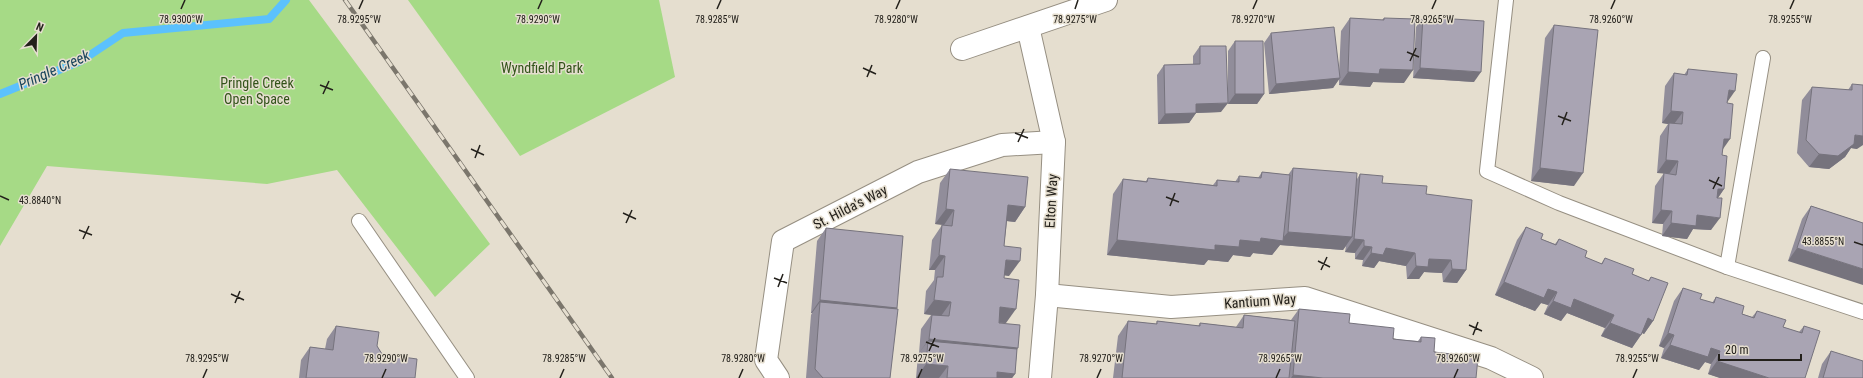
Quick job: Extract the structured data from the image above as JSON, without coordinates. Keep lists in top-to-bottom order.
{
  "streets": {
    "street": ["Elton Way", "St. Hilda's Way", "Kantium Way"]
  },
  "crossings": [
    ["Elton Way", "St. Hilda's Way"],
    ["Elton Way", "Kantium Way"]
  ],
  "water": ["Pringle Creek"],
  "parks": ["Wyndfield Park", "Pringle Creek Open Space"],
  "scale_bar": "20 m",
  "north": "top right",
  "coordinates": [
    "78.9300°W",
    "78.9295°W",
    "78.9290°W",
    "78.9285°W",
    "78.9280°W",
    "78.9275°W",
    "78.9270°W",
    "78.9265°W",
    "78.9260°W",
    "78.9255°W",
    "43.8840°N",
    "43.8855°N"
  ]
}
